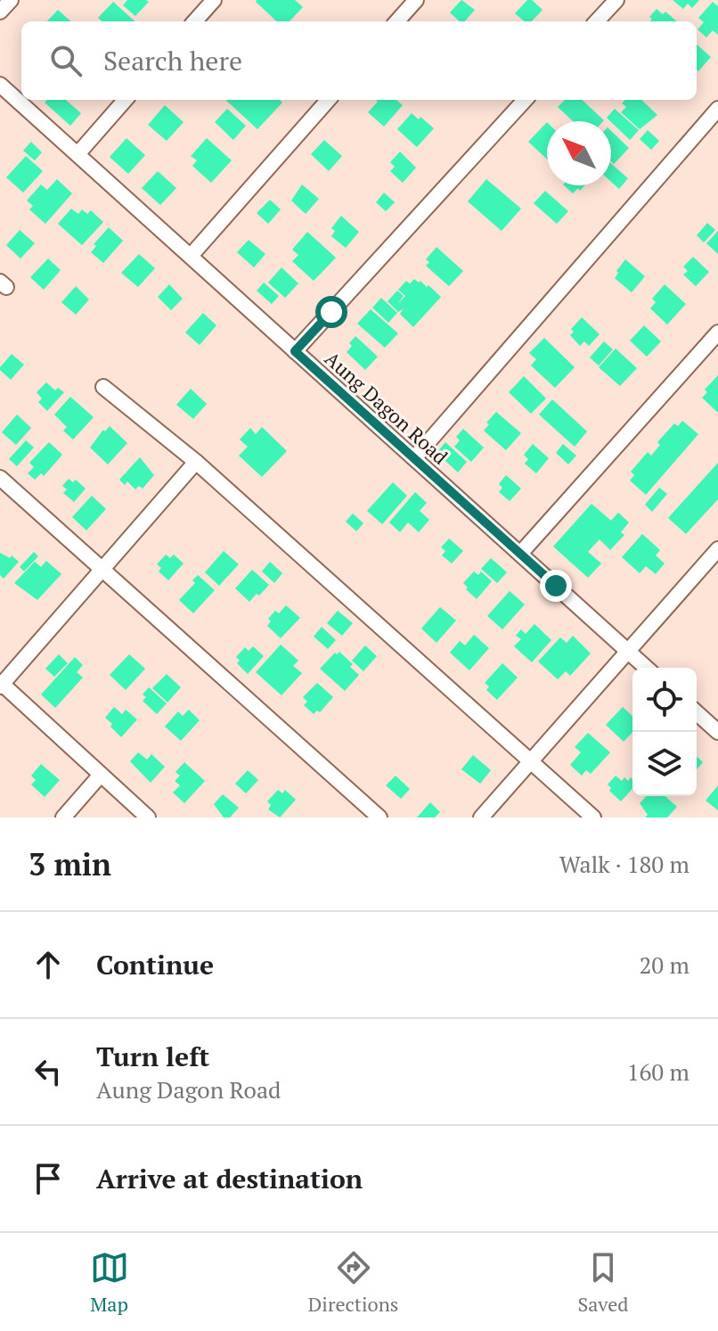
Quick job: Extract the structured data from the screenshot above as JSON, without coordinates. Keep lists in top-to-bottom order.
{
  "streets": {
    "street": ["Aung Dagon Road"]
  },
  "north": "top left",
  "page": {
    "search": "Search here",
    "heading": ["3 min", "Walk · 180 m"],
    "list": [
      ["Continue", "20 m"],
      ["Turn left", "Aung Dagon Road", "160 m"],
      "Arrive at destination"
    ],
    "nav": ["Map", "Directions", "Saved"]
  }
}
